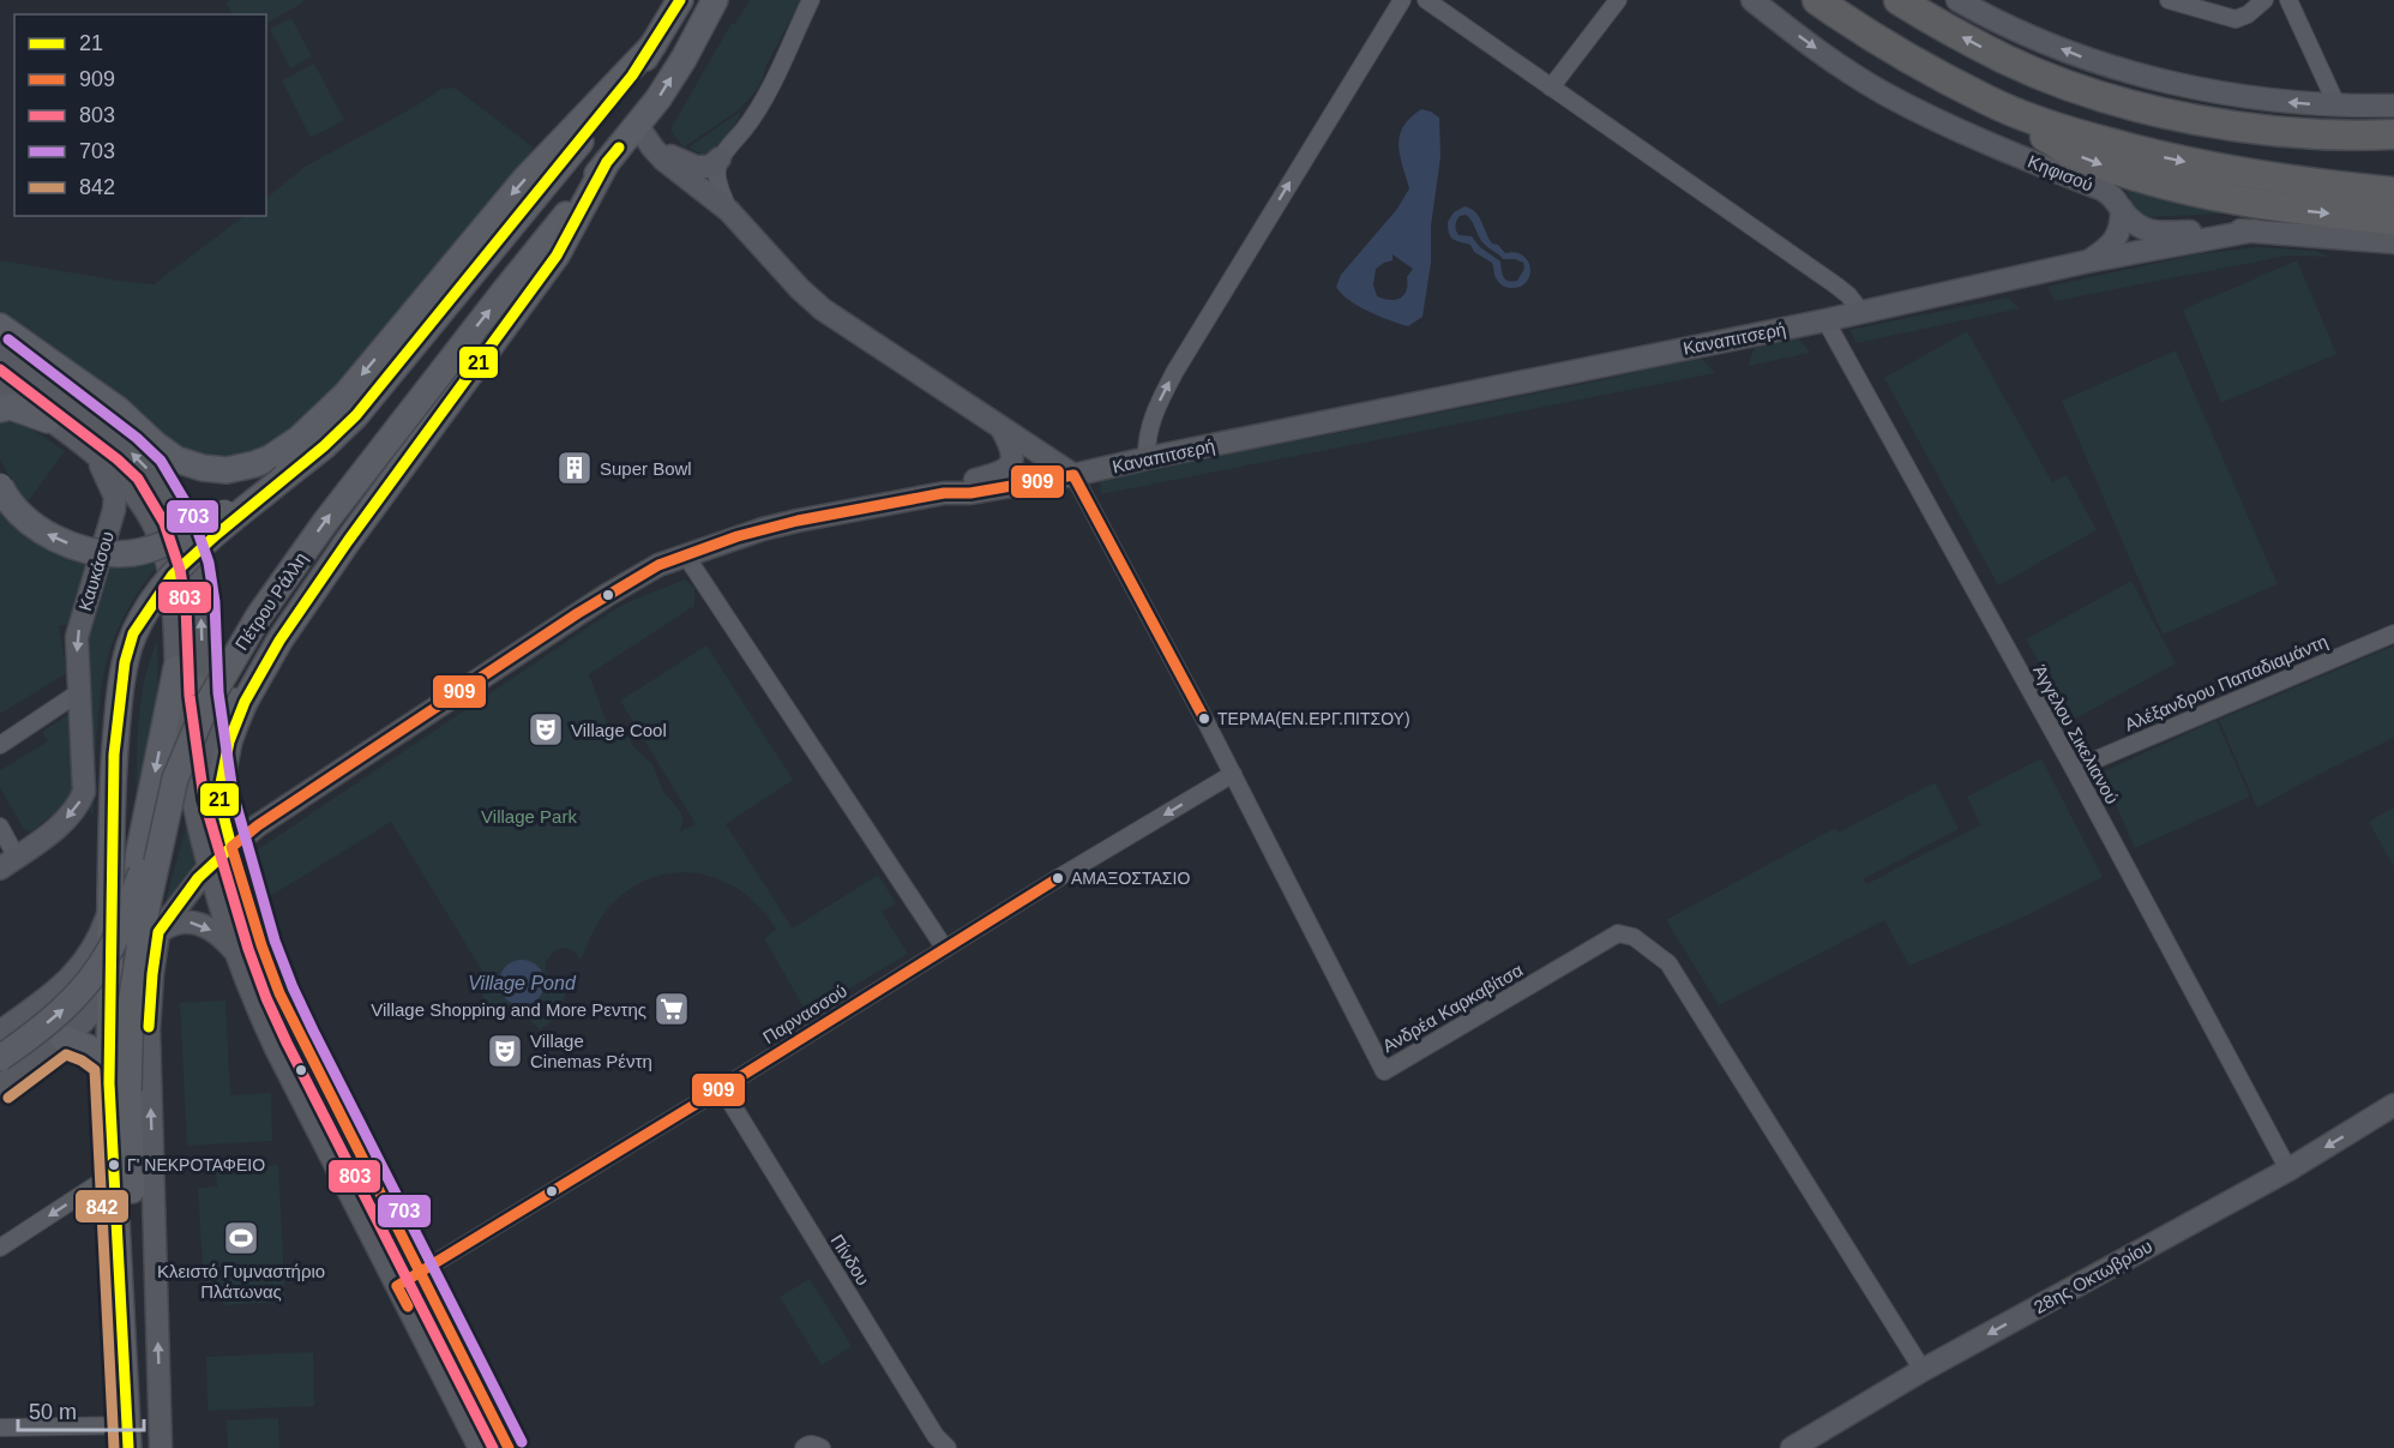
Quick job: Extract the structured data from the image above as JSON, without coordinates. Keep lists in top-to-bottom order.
{
  "streets": {
    "main road": ["Πέτρου Ράλλη"],
    "street": [
      "Κηφισού",
      "Καναπιτσερή",
      "Καυκάσου",
      "Αλέξανδρου Παπαδιαμάντη",
      "Άγγελου Σικελιανού",
      "Ανδρέα Καρκαβίτσα",
      "Παρνασσού",
      "Πίνδου",
      "28ης Οκτωβρίου"
    ]
  },
  "crossings": [
    ["Κηφισού", "Καναπιτσερή"],
    ["Καναπιτσερή", "Άγγελου Σικελιανού"],
    ["Καναπιτσερή", "Ανδρέα Καρκαβίτσα"],
    ["Αλέξανδρου Παπαδιαμάντη", "Άγγελου Σικελιανού"],
    ["Άγγελου Σικελιανού", "28ης Οκτωβρίου"],
    ["Ανδρέα Καρκαβίτσα", "Παρνασσού"],
    ["Ανδρέα Καρκαβίτσα", "28ης Οκτωβρίου"],
    ["Παρνασσού", "Πίνδου"]
  ],
  "one_way": ["28ης Οκτωβρίου"],
  "water": ["Village Pond"],
  "parks": ["Village Park"],
  "places": {
    "building": ["Super Bowl"],
    "other": ["ΤΕΡΜΑ(ΕΝ.ΕΡΓ.ΠΙΤΣΟΥ)", "ΑΜΑΞΟΣΤΑΣΙΟ", "Γ' ΝΕΚΡΟΤΑΦΕΙΟ"],
    "theatre": ["Village Cool", "Village Cinemas Ρέντη"],
    "supermarket": ["Village Shopping and More Ρεντης"],
    "sports": ["Κλειστό Γυμναστήριο Πλάτωνας"]
  },
  "lines": [
    "transit line 21",
    "transit line 703",
    "transit line 803",
    "transit line 909",
    "transit line 842"
  ],
  "legend": [
    "21",
    "909",
    "803",
    "703",
    "842"
  ],
  "scale_bar": "50 m"
}
